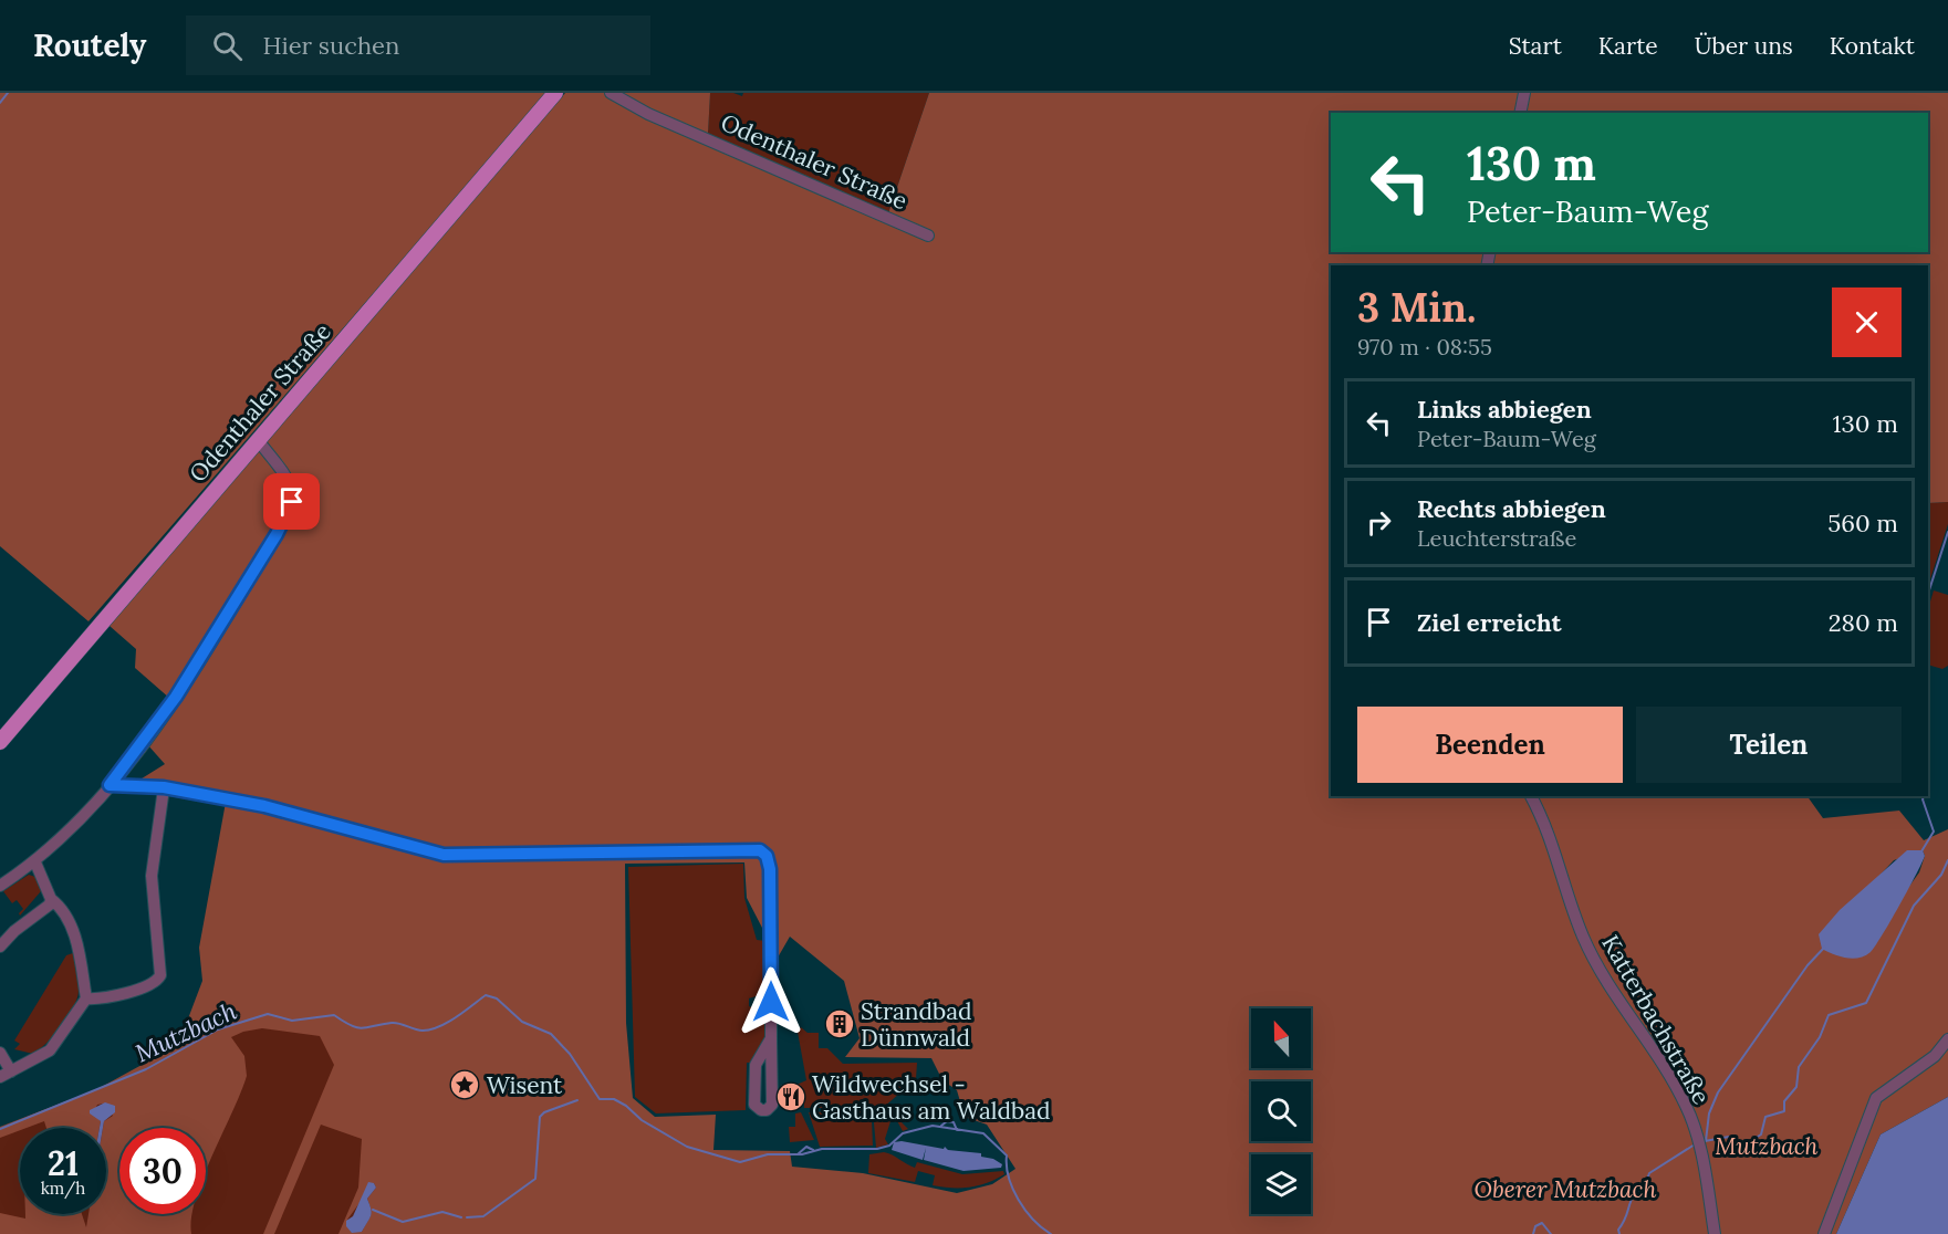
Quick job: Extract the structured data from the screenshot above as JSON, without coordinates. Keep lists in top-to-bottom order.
{
  "streets": {
    "main road": ["Odenthaler Straße"],
    "street": ["Katterbachstraße"]
  },
  "water": ["Mutzbach"],
  "parks": ["Mutzbach", "Oberer Mutzbach"],
  "places": {
    "building": ["Strandbad Dünnwald"],
    "place": ["Wisent"],
    "restaurant": ["Wildwechsel - Gasthaus am Waldbad"]
  },
  "north": "top",
  "page": {
    "header": "Routely",
    "search": "Hier suchen",
    "nav": [
      "Start",
      "Karte",
      "Über uns",
      "Kontakt"
    ],
    "turn": ["130 m", "Peter-Baum-Weg"],
    "heading": ["3 Min.", "970 m · 08:55"],
    "list": [
      {
        "name": "Links abbiegen",
        "note": "Peter-Baum-Weg",
        "value": "130 m"
      },
      {
        "name": "Rechts abbiegen",
        "note": "Leuchterstraße",
        "value": "560 m"
      },
      {
        "name": "Ziel erreicht",
        "value": "280 m"
      }
    ],
    "buttons": ["Beenden", "Teilen"],
    "speed": "21 km/h",
    "limit": "30"
  }
}
